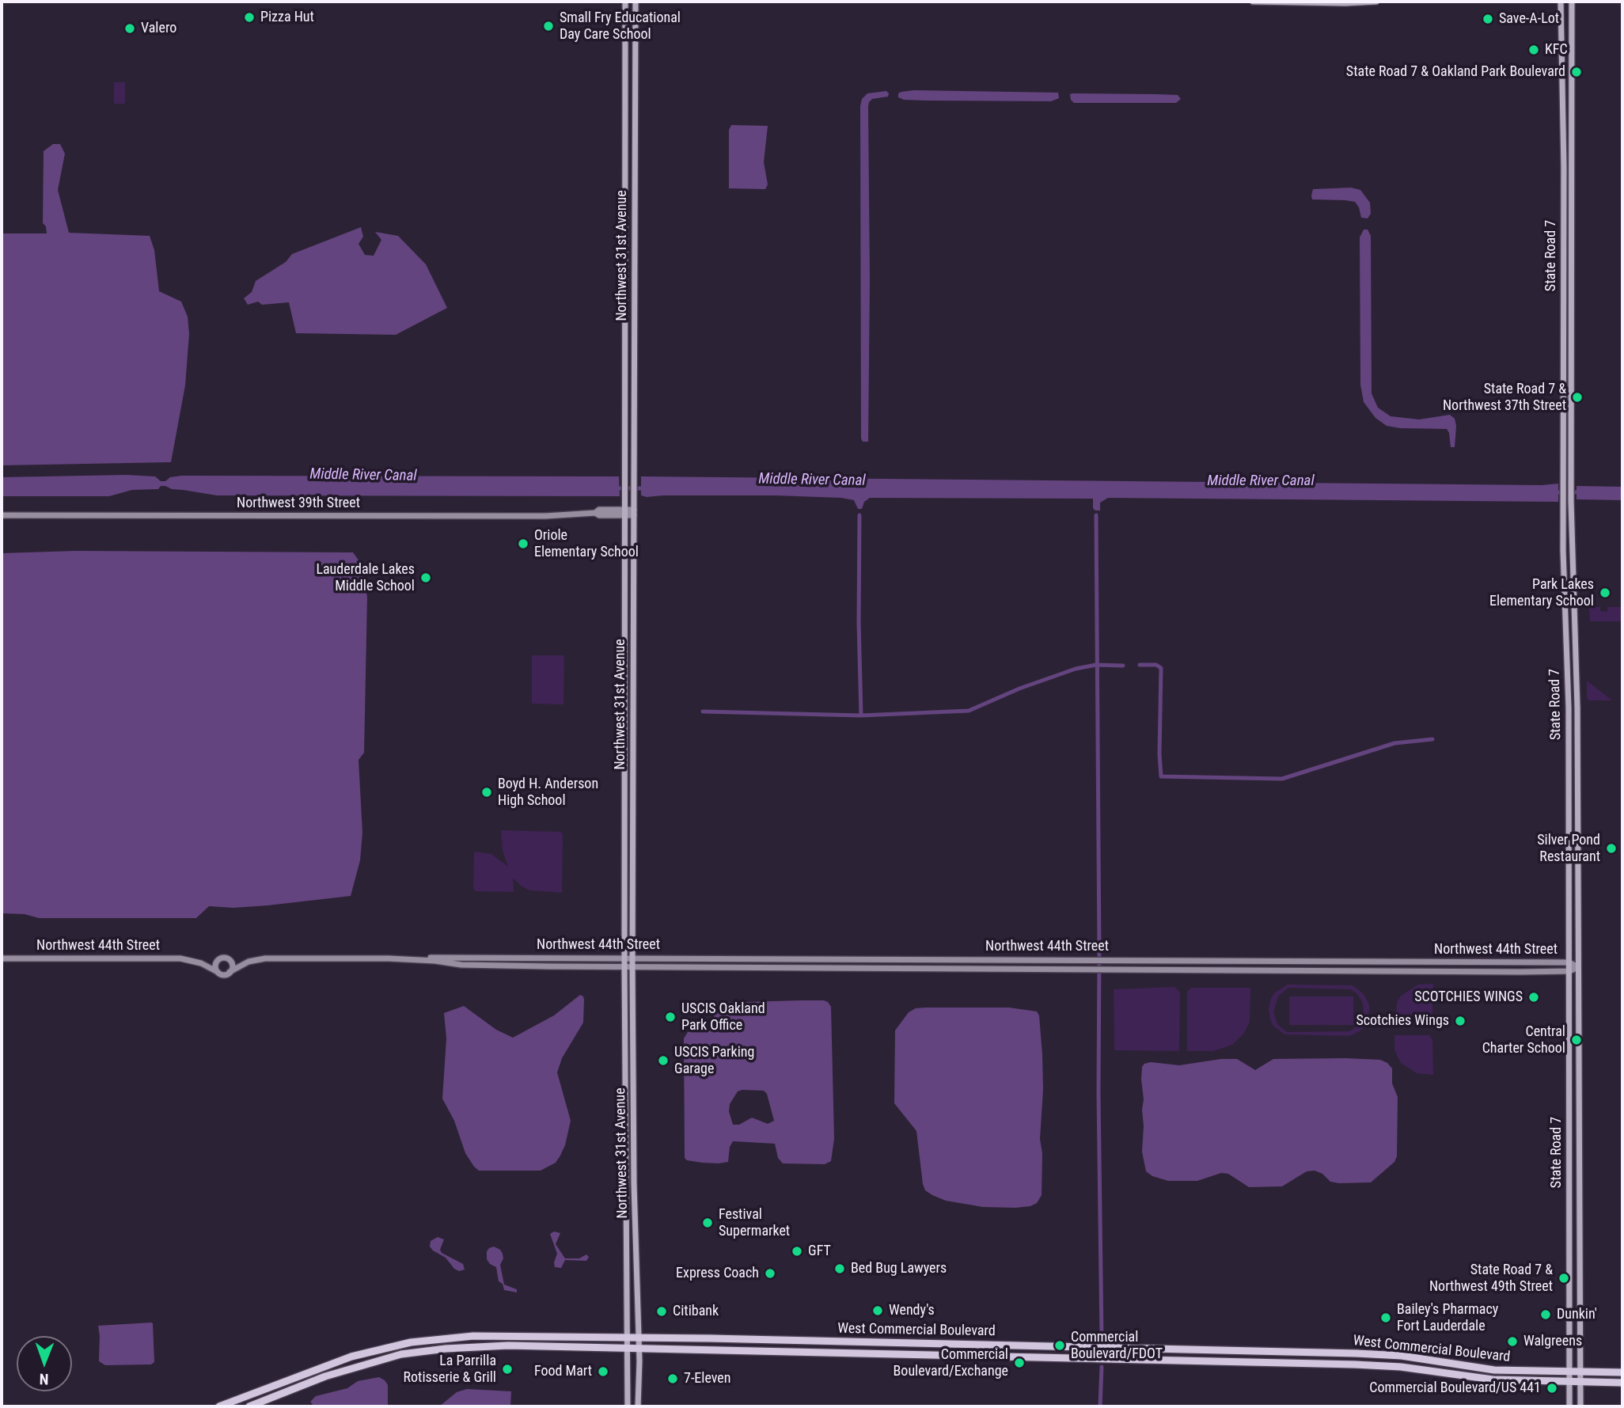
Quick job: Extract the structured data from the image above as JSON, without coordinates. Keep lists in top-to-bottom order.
{
  "streets": {
    "highway": ["West Commercial Boulevard"],
    "main road": ["Northwest 31st Avenue", "State Road 7"],
    "street": ["Northwest 39th Street", "Northwest 44th Street"]
  },
  "crossings": [
    ["Northwest 31st Avenue", "Northwest 39th Street"],
    ["Northwest 31st Avenue", "Northwest 44th Street"],
    ["Northwest 31st Avenue", "West Commercial Boulevard"],
    ["State Road 7", "Northwest 44th Street"],
    ["State Road 7", "West Commercial Boulevard"]
  ],
  "water": ["Middle River Canal"],
  "places": [
    "Pizza Hut",
    "Save-A-Lot",
    "Small Fry Educational Day Care School",
    "Valero",
    "KFC",
    "State Road 7 & Oakland Park Boulevard",
    "State Road 7 & Northwest 37th Street",
    "Oriole Elementary School",
    "Lauderdale Lakes Middle School",
    "Park Lakes Elementary School",
    "Boyd H. Anderson High School",
    "Silver Pond Restaurant",
    "SCOTCHIES WINGS",
    "USCIS Oakland Park Office",
    "Scotchies Wings",
    "Central Charter School",
    "USCIS Parking Garage",
    "Festival Supermarket",
    "GFT",
    "Bed Bug Lawyers",
    "Express Coach",
    "State Road 7 & Northwest 49th Street",
    "Wendy's",
    "Citibank",
    "Dunkin'",
    "Bailey's Pharmacy Fort Lauderdale",
    "Walgreens",
    "Commercial Boulevard/FDOT",
    "Commercial Boulevard/Exchange",
    "La Parrilla Rotisserie & Grill",
    "Food Mart",
    "7-Eleven",
    "Commercial Boulevard/US 441"
  ],
  "north": "bottom"
}
